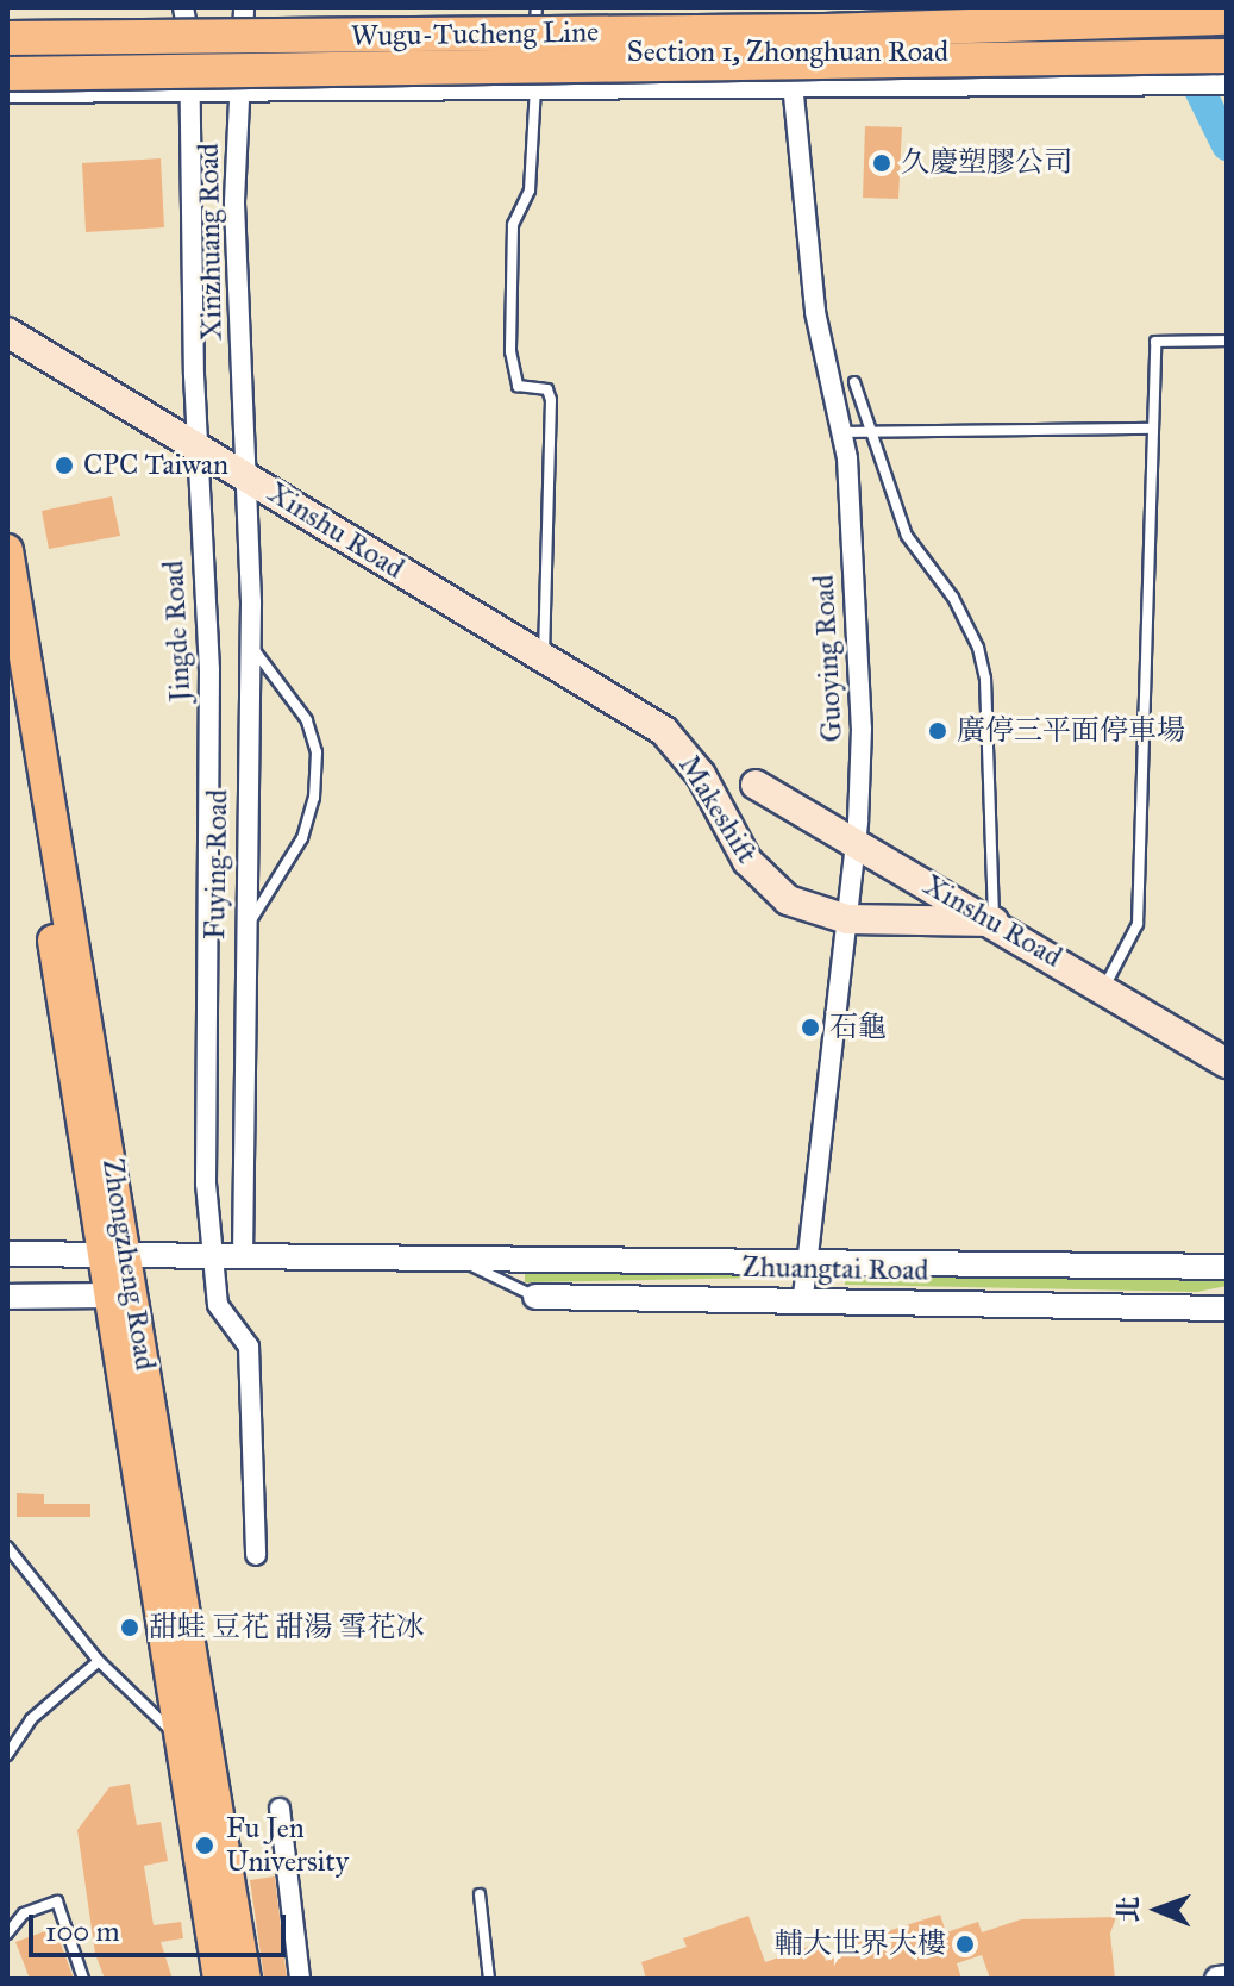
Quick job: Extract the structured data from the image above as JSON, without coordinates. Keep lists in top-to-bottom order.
{
  "streets": {
    "highway": ["Wugu-Tucheng Line"],
    "main road": ["Xinshu Road", "Makeshift", "Zhongzheng Road"],
    "street": [
      "Section 1, Zhonghuan Road",
      "Xinzhuang Road",
      "Jingde Road",
      "Guoying Road",
      "Fuying Road",
      "Zhuangtai Road"
    ]
  },
  "crossings": [
    ["Section 1, Zhonghuan Road", "Xinzhuang Road"],
    ["Section 1, Zhonghuan Road", "Jingde Road"],
    ["Section 1, Zhonghuan Road", "Guoying Road"],
    ["Xinzhuang Road", "Xinshu Road"],
    ["Xinzhuang Road", "Fuying Road"],
    ["Xinshu Road", "Jingde Road"],
    ["Xinshu Road", "Guoying Road"],
    ["Xinshu Road", "Makeshift"],
    ["Xinshu Road", "Fuying Road"],
    ["Jingde Road", "Zhuangtai Road"],
    ["Guoying Road", "Makeshift"],
    ["Guoying Road", "Zhuangtai Road"],
    ["Fuying Road", "Zhuangtai Road"],
    ["Zhongzheng Road", "Zhuangtai Road"]
  ],
  "places": [
    "久慶塑膠公司",
    "CPC Taiwan",
    "廣停三平面停車場",
    "石龜",
    "甜蛙 豆花 甜湯 雪花冰",
    "Fu Jen University",
    "輔大世界大樓"
  ],
  "scale_bar": "100 m",
  "north": "left"
}
